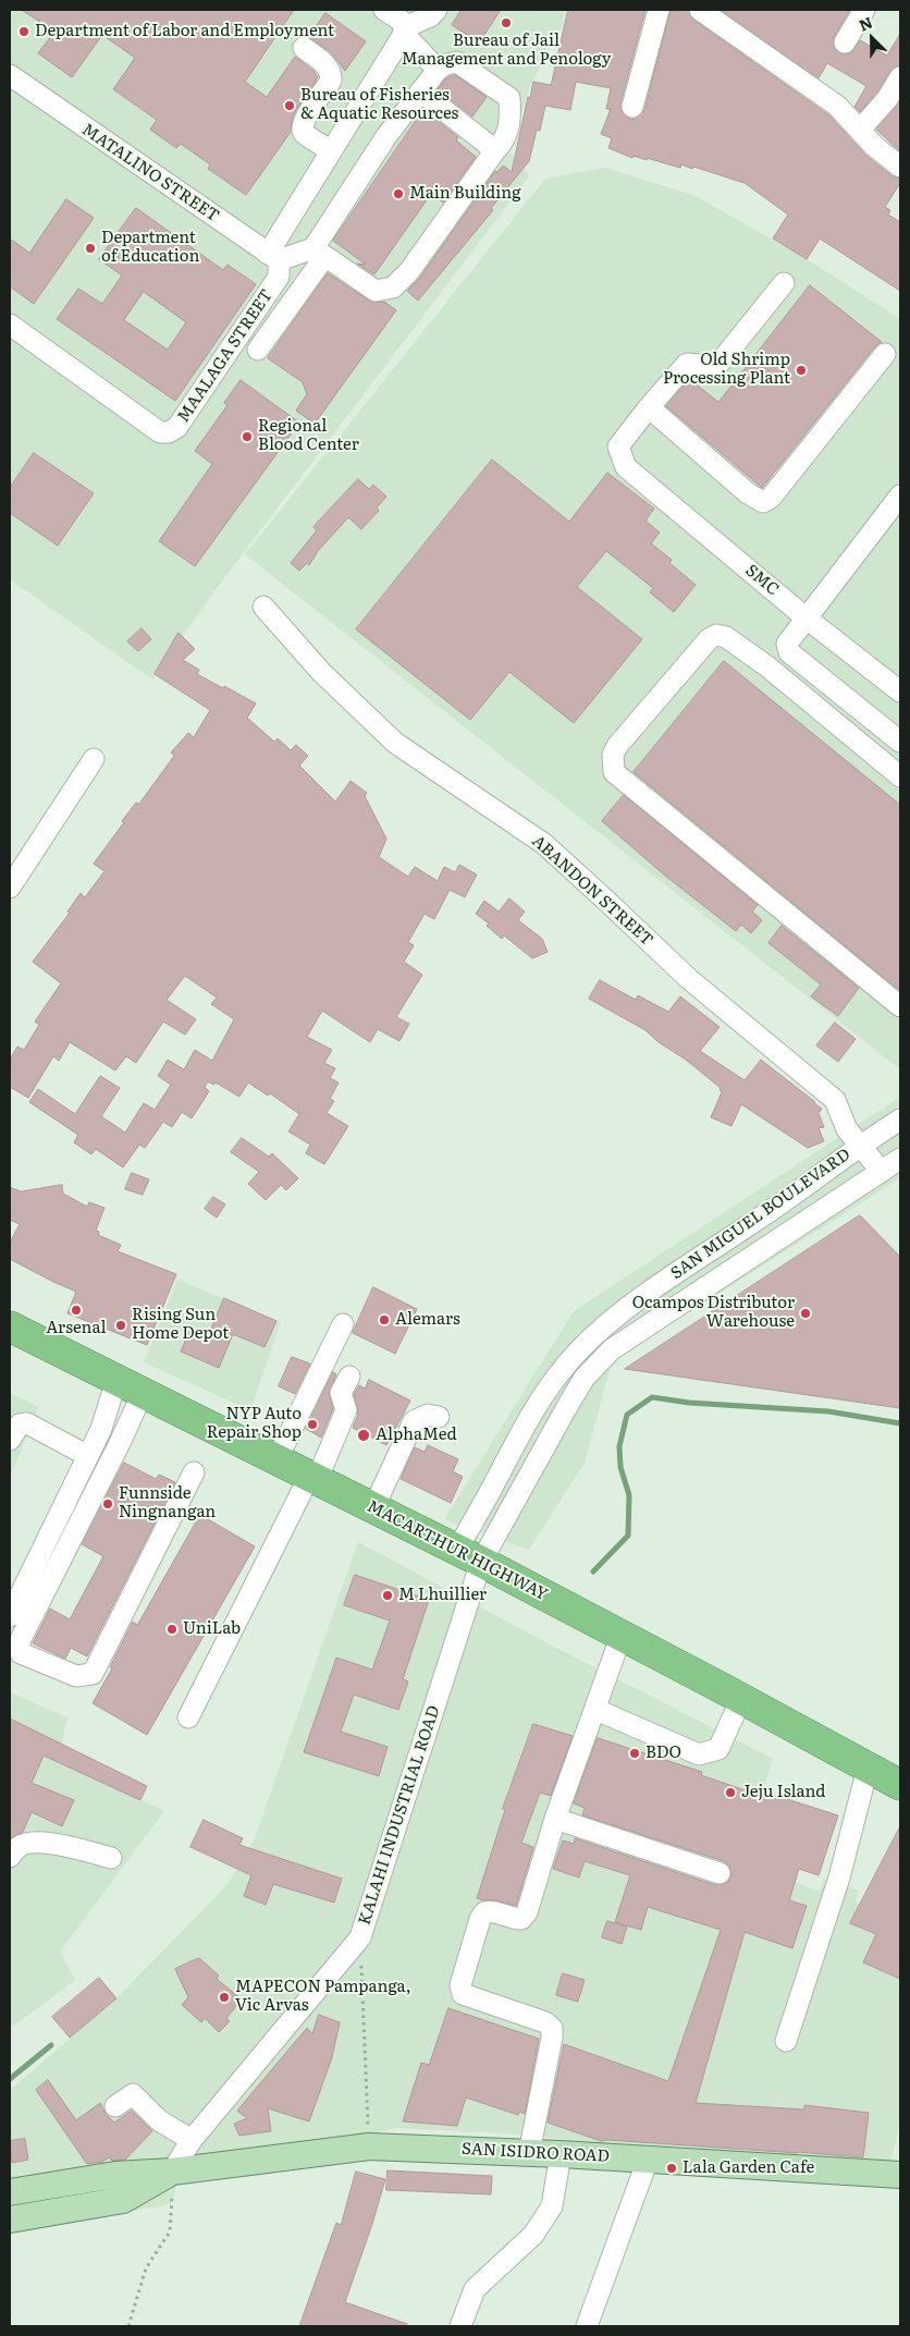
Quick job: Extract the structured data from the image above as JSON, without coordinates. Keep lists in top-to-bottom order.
{
  "streets": {
    "highway": ["MACARTHUR HIGHWAY"],
    "main road": ["SAN ISIDRO ROAD"],
    "street": [
      "MATALINO STREET",
      "MAALAGA STREET",
      "SMC",
      "ABANDON STREET",
      "SAN MIGUEL BOULEVARD",
      "KALAHI INDUSTRIAL ROAD"
    ]
  },
  "crossings": [
    ["MATALINO STREET", "MAALAGA STREET"],
    ["ABANDON STREET", "SAN MIGUEL BOULEVARD"],
    ["SAN MIGUEL BOULEVARD", "MACARTHUR HIGHWAY"],
    ["SAN MIGUEL BOULEVARD", "KALAHI INDUSTRIAL ROAD"],
    ["MACARTHUR HIGHWAY", "KALAHI INDUSTRIAL ROAD"],
    ["KALAHI INDUSTRIAL ROAD", "SAN ISIDRO ROAD"]
  ],
  "places": [
    "Bureau of Jail Management and Penology",
    "Department of Labor and Employment",
    "Bureau of Fisheries & Aquatic Resources",
    "Main Building",
    "Department of Education",
    "Old Shrimp Processing Plant",
    "Regional Blood Center",
    "Arsenal",
    "Ocampos Distributor Warehouse",
    "Alemars",
    "Rising Sun Home Depot",
    "NYP Auto Repair Shop",
    "AlphaMed",
    "Funnside Ningnangan",
    "M Lhuillier",
    "UniLab",
    "BDO",
    "Jeju Island",
    "MAPECON Pampanga, Vic Arvas",
    "Lala Garden Cafe"
  ],
  "north": "top left"
}
